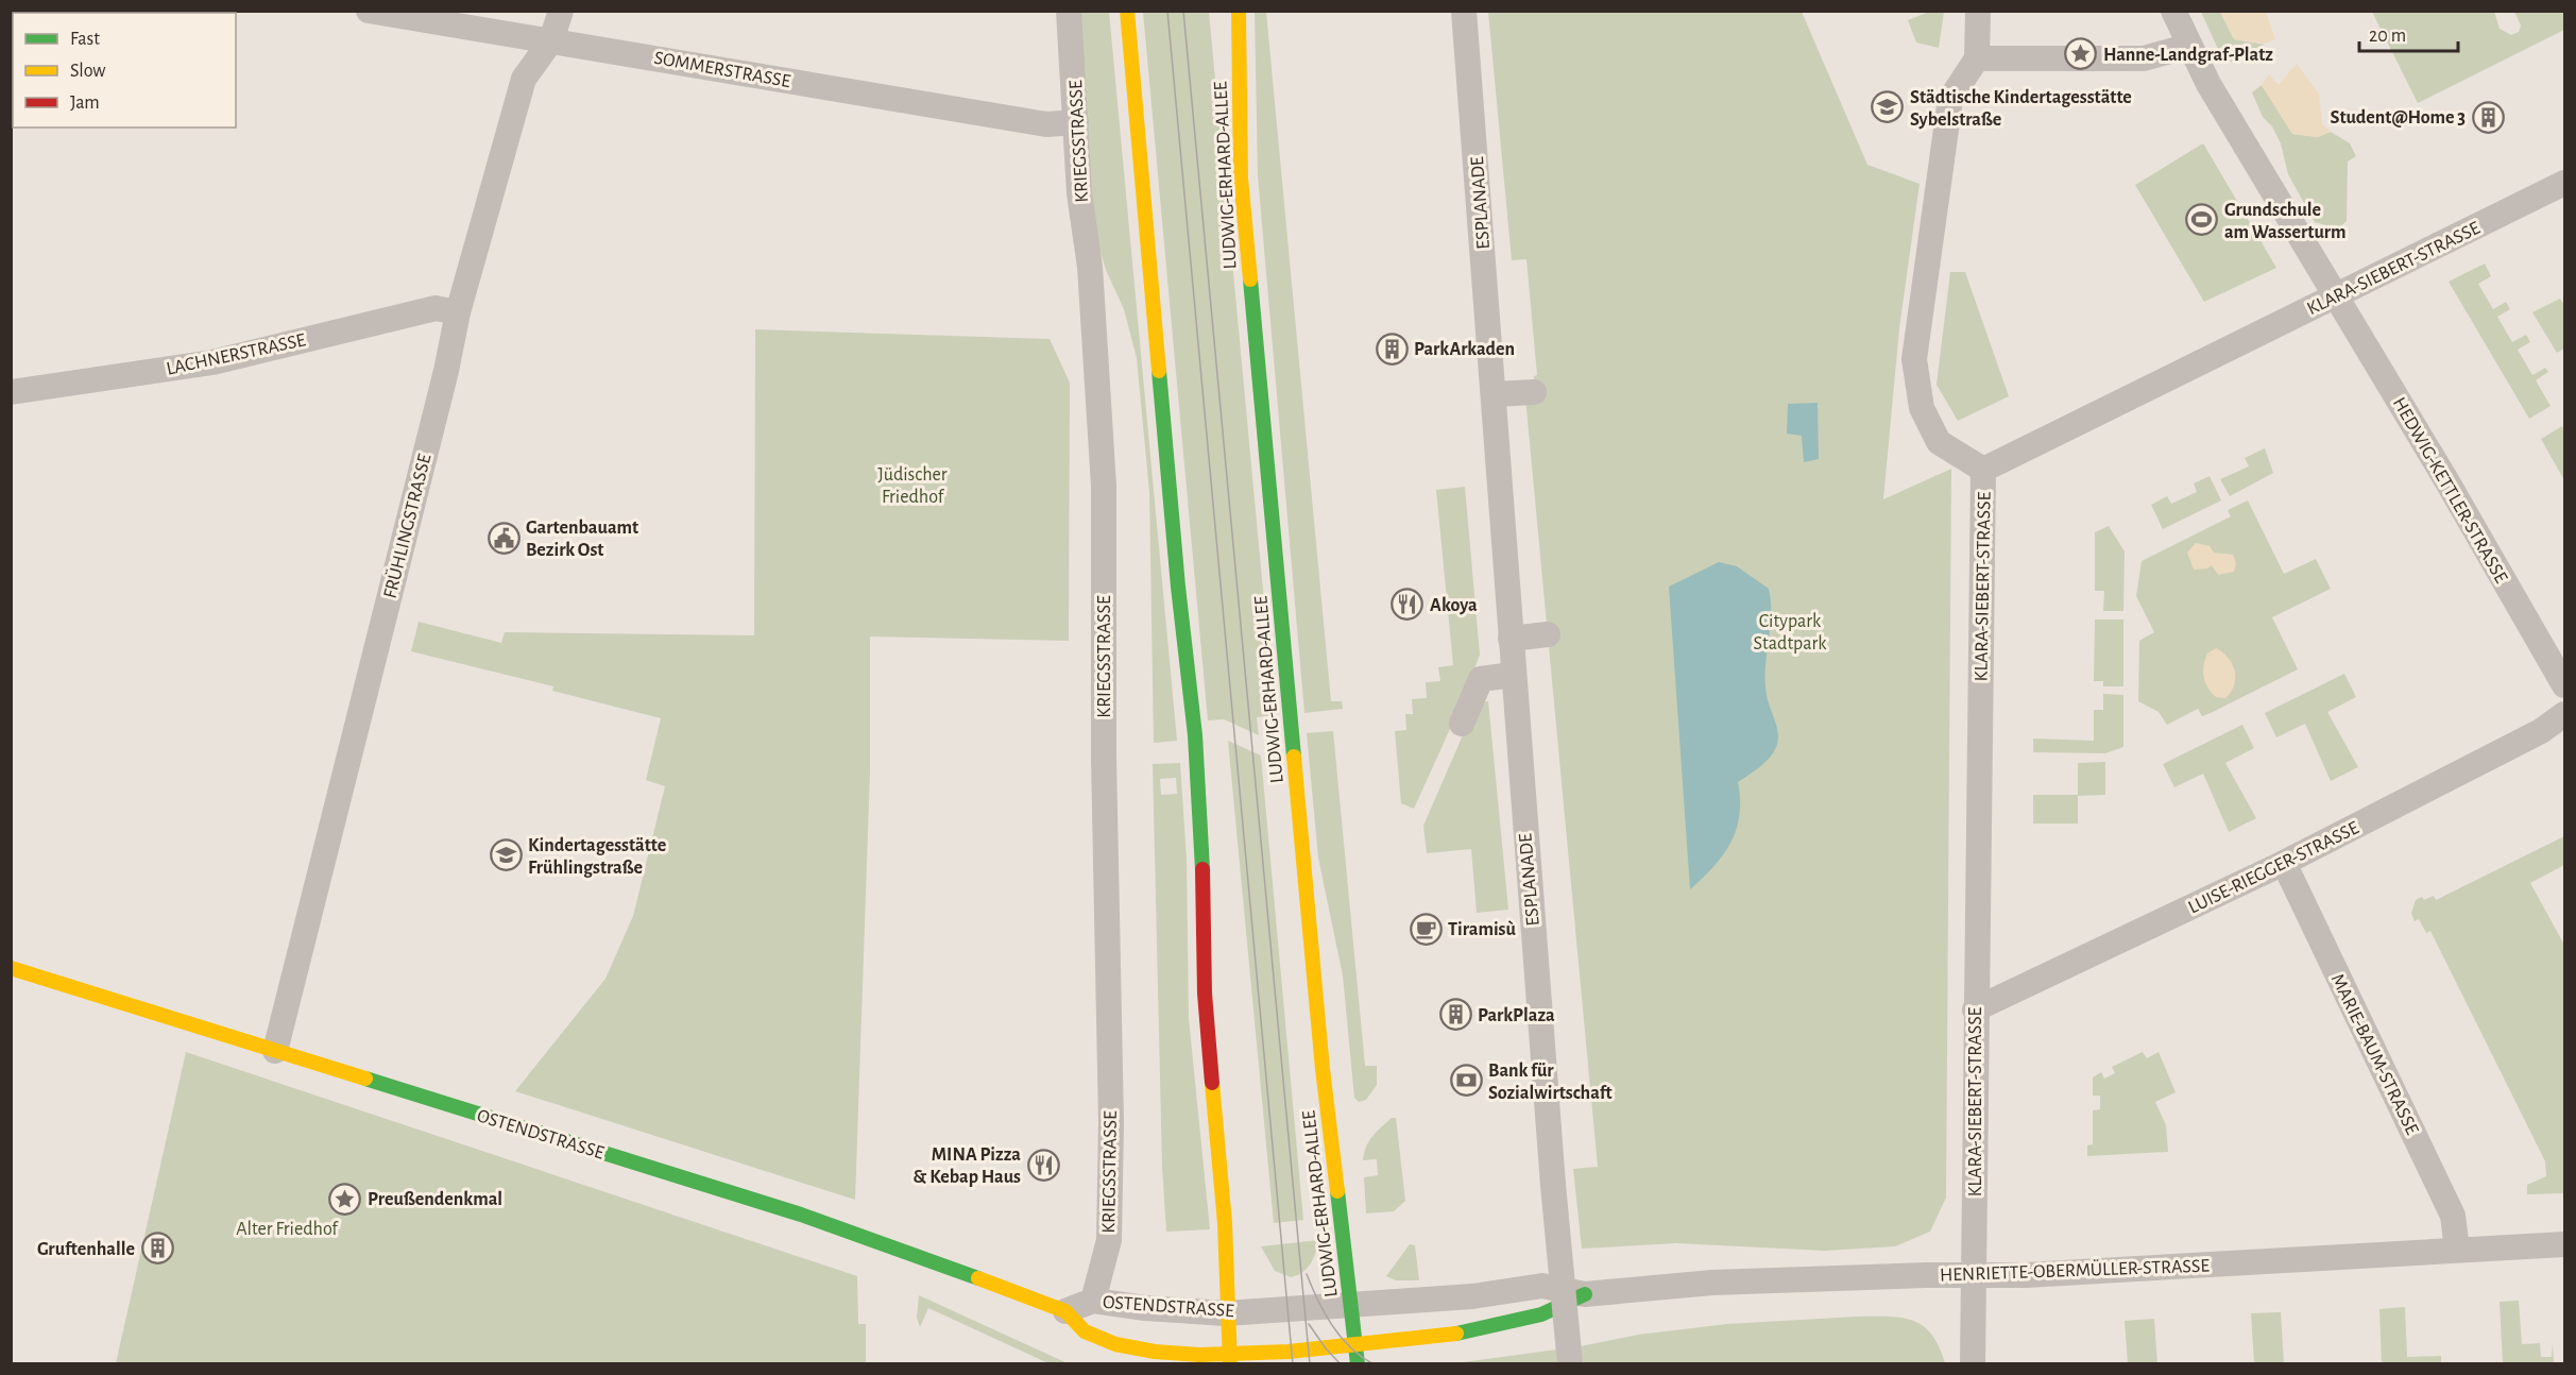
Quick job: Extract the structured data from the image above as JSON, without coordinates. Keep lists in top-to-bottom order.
{
  "streets": {
    "main road": ["LUDWIG-ERHARD-ALLEE", "OSTENDSTRASSE", "HENRIETTE-OBERMÜLLER-STRASSE"],
    "street": [
      "SOMMERSTRASSE",
      "KRIEGSSTRASSE",
      "ESPLANADE",
      "KLARA-SIEBERT-STRASSE",
      "LACHNERSTRASSE",
      "HEDWIG-KETTLER-STRASSE",
      "FRÜHLINGSTRASSE",
      "LUISE-RIEGGER-STRASSE",
      "MARIE-BAUM-STRASSE"
    ]
  },
  "crossings": [
    ["SOMMERSTRASSE", "KRIEGSSTRASSE"],
    ["SOMMERSTRASSE", "FRÜHLINGSTRASSE"],
    ["KRIEGSSTRASSE", "OSTENDSTRASSE"],
    ["LUDWIG-ERHARD-ALLEE", "OSTENDSTRASSE"],
    ["LUDWIG-ERHARD-ALLEE", "HENRIETTE-OBERMÜLLER-STRASSE"],
    ["KLARA-SIEBERT-STRASSE", "HEDWIG-KETTLER-STRASSE"],
    ["KLARA-SIEBERT-STRASSE", "LUISE-RIEGGER-STRASSE"],
    ["KLARA-SIEBERT-STRASSE", "HENRIETTE-OBERMÜLLER-STRASSE"],
    ["LACHNERSTRASSE", "FRÜHLINGSTRASSE"],
    ["FRÜHLINGSTRASSE", "OSTENDSTRASSE"],
    ["LUISE-RIEGGER-STRASSE", "MARIE-BAUM-STRASSE"],
    ["MARIE-BAUM-STRASSE", "HENRIETTE-OBERMÜLLER-STRASSE"],
    ["OSTENDSTRASSE", "HENRIETTE-OBERMÜLLER-STRASSE"]
  ],
  "parks": ["Jüdischer Friedhof", "Citypark Stadtpark", "Alter Friedhof"],
  "places": {
    "place": ["Hanne-Landgraf-Platz", "Preußendenkmal"],
    "school or university": ["Städtische Kindertagesstätte Sybelstraße", "Kindertagesstätte Frühlingstraße"],
    "building": [
      "Student@Home 3",
      "ParkArkaden",
      "ParkPlaza",
      "Gruftenhalle"
    ],
    "sports": ["Grundschule am Wasserturm"],
    "public building": ["Gartenbauamt Bezirk Ost"],
    "restaurant": ["Akoya", "MINA Pizza & Kebap Haus"],
    "cafe": ["Tiramisù"],
    "bank": ["Bank für Sozialwirtschaft"]
  },
  "legend": ["Fast", "Slow", "Jam"],
  "scale_bar": "20 m"
}
